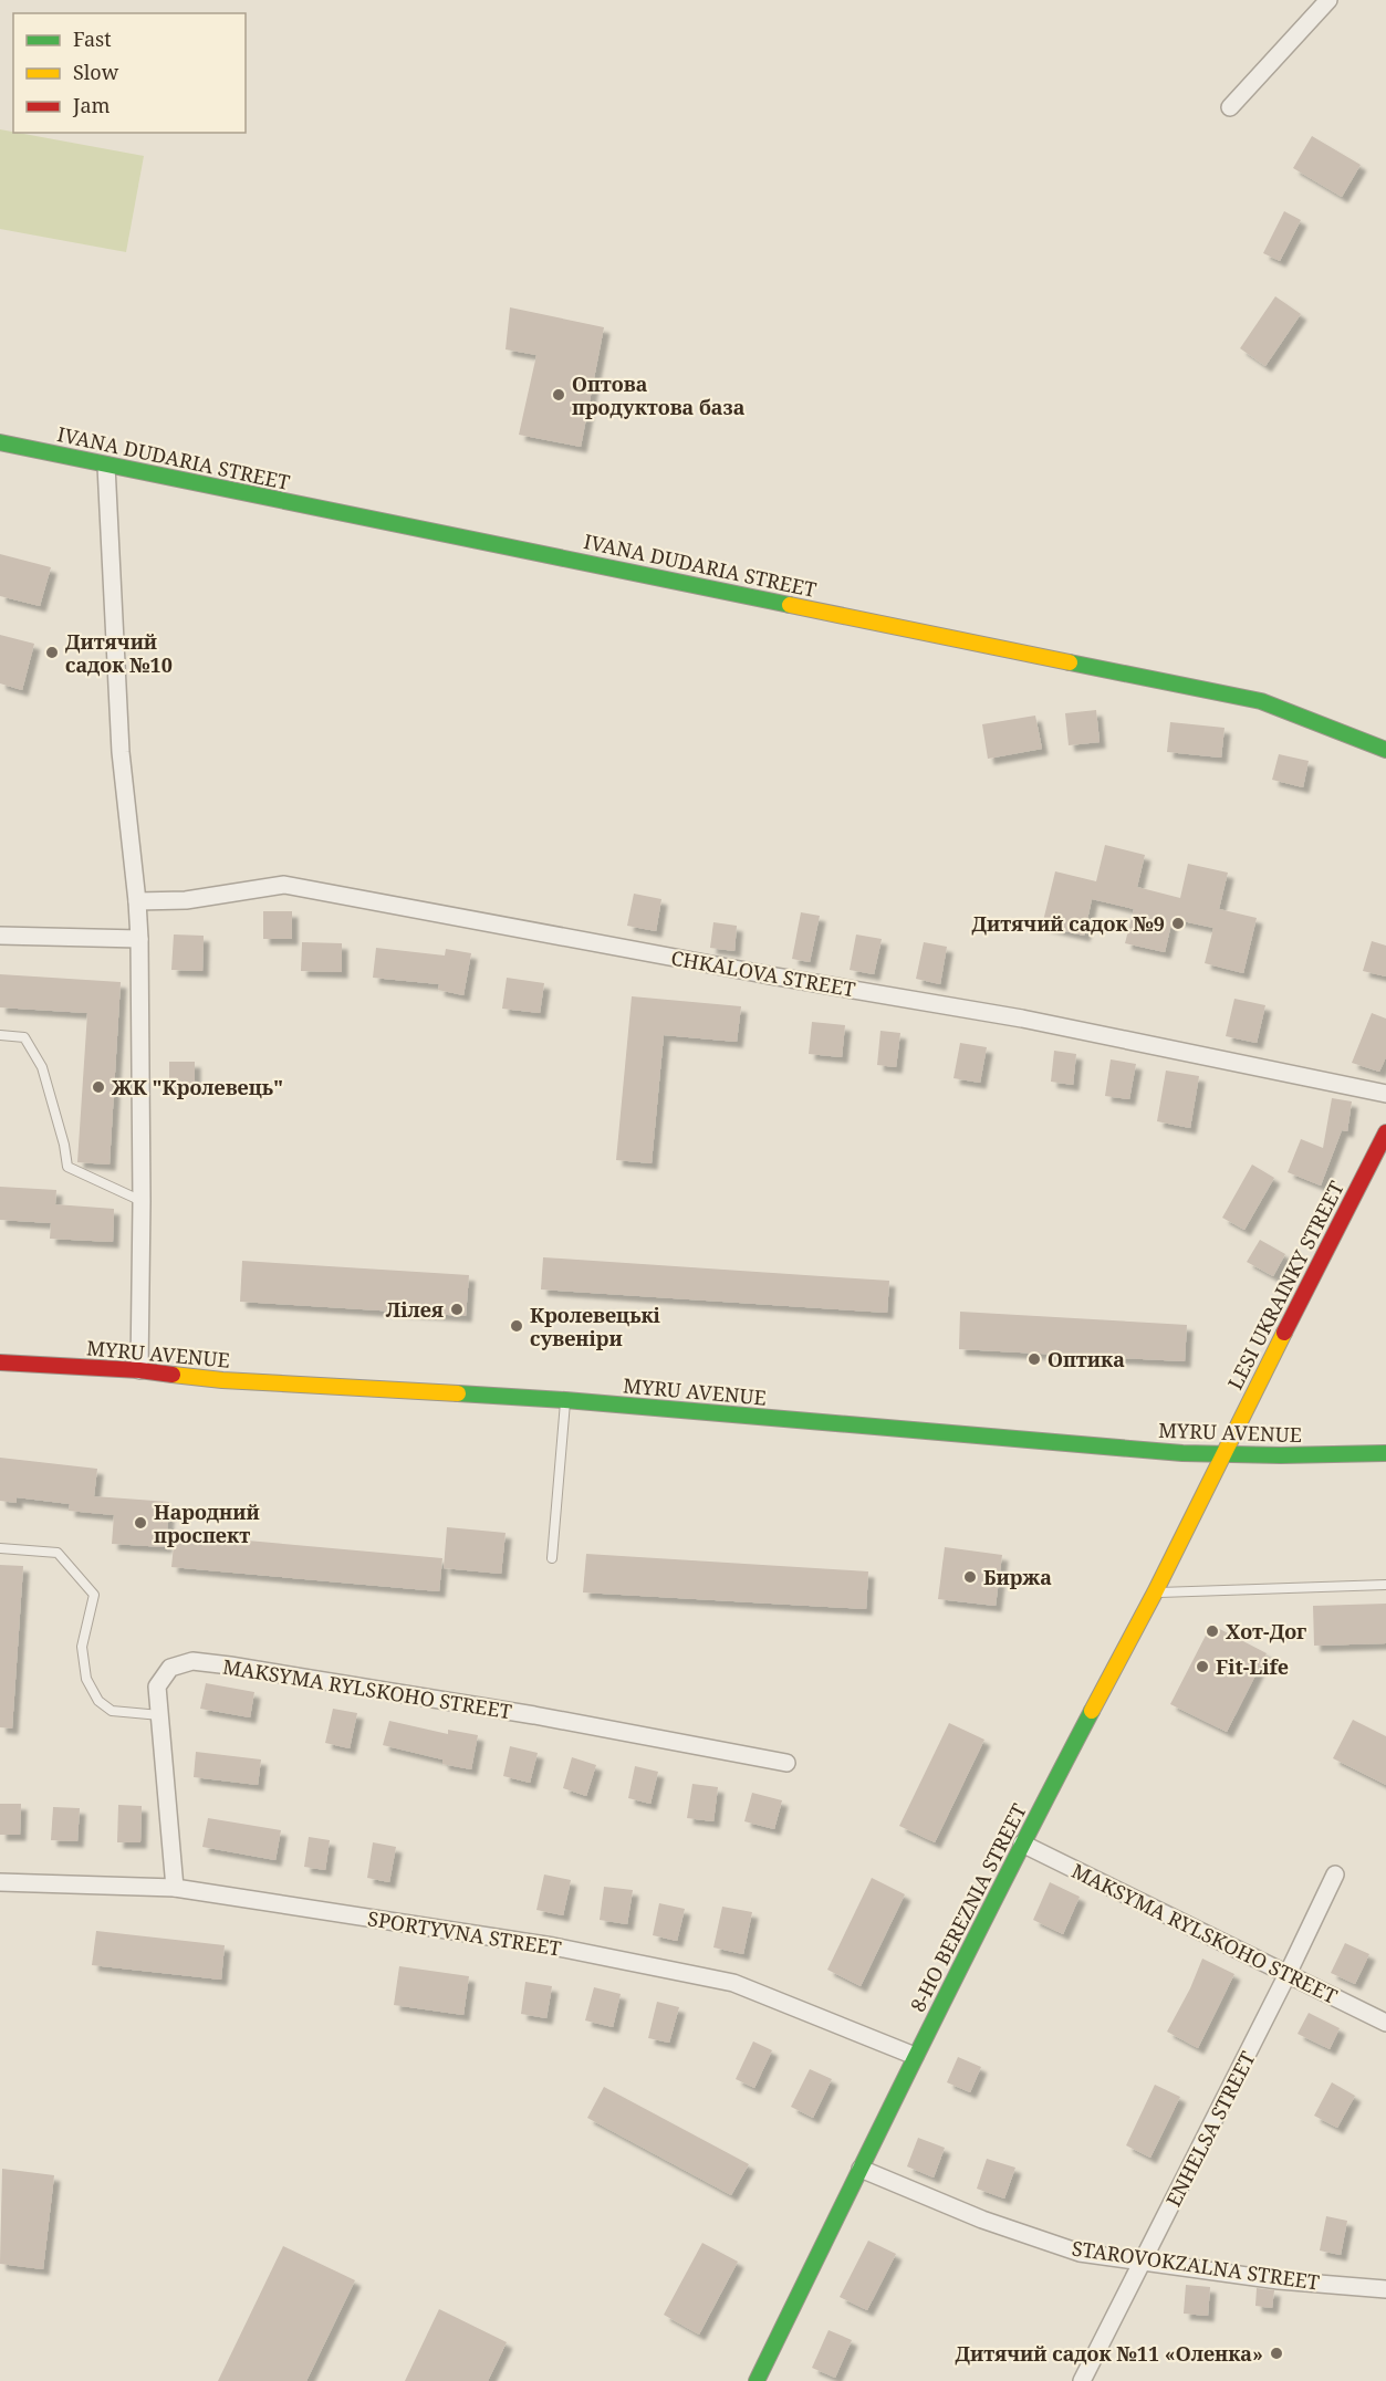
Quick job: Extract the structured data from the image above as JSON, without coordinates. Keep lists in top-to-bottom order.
{
  "streets": {
    "street": [
      "IVANA DUDARIA STREET",
      "CHKALOVA STREET",
      "LESI UKRAINKY STREET",
      "MYRU AVENUE",
      "MAKSYMA RYLSKOHO STREET",
      "8-HO BEREZNIA STREET",
      "SPORTYVNA STREET",
      "ENHELSA STREET",
      "STAROVOKZALNA STREET"
    ]
  },
  "crossings": [
    ["LESI UKRAINKY STREET", "MYRU AVENUE"],
    ["LESI UKRAINKY STREET", "8-HO BEREZNIA STREET"],
    ["MYRU AVENUE", "8-HO BEREZNIA STREET"],
    ["MAKSYMA RYLSKOHO STREET", "8-HO BEREZNIA STREET"],
    ["MAKSYMA RYLSKOHO STREET", "SPORTYVNA STREET"],
    ["MAKSYMA RYLSKOHO STREET", "ENHELSA STREET"],
    ["8-HO BEREZNIA STREET", "SPORTYVNA STREET"],
    ["8-HO BEREZNIA STREET", "STAROVOKZALNA STREET"],
    ["ENHELSA STREET", "STAROVOKZALNA STREET"]
  ],
  "places": [
    "Оптова продуктова база",
    "Дитячий садок №10",
    "Дитячий садок №9",
    "ЖК \"Кролевець\"",
    "Лілея",
    "Кролевецькі сувеніри",
    "Оптика",
    "Народний проспект",
    "Биржа",
    "Хот-Дог",
    "Fit-Life",
    "Дитячий садок №11 «Оленка»"
  ],
  "legend": ["Fast", "Slow", "Jam"]
}
